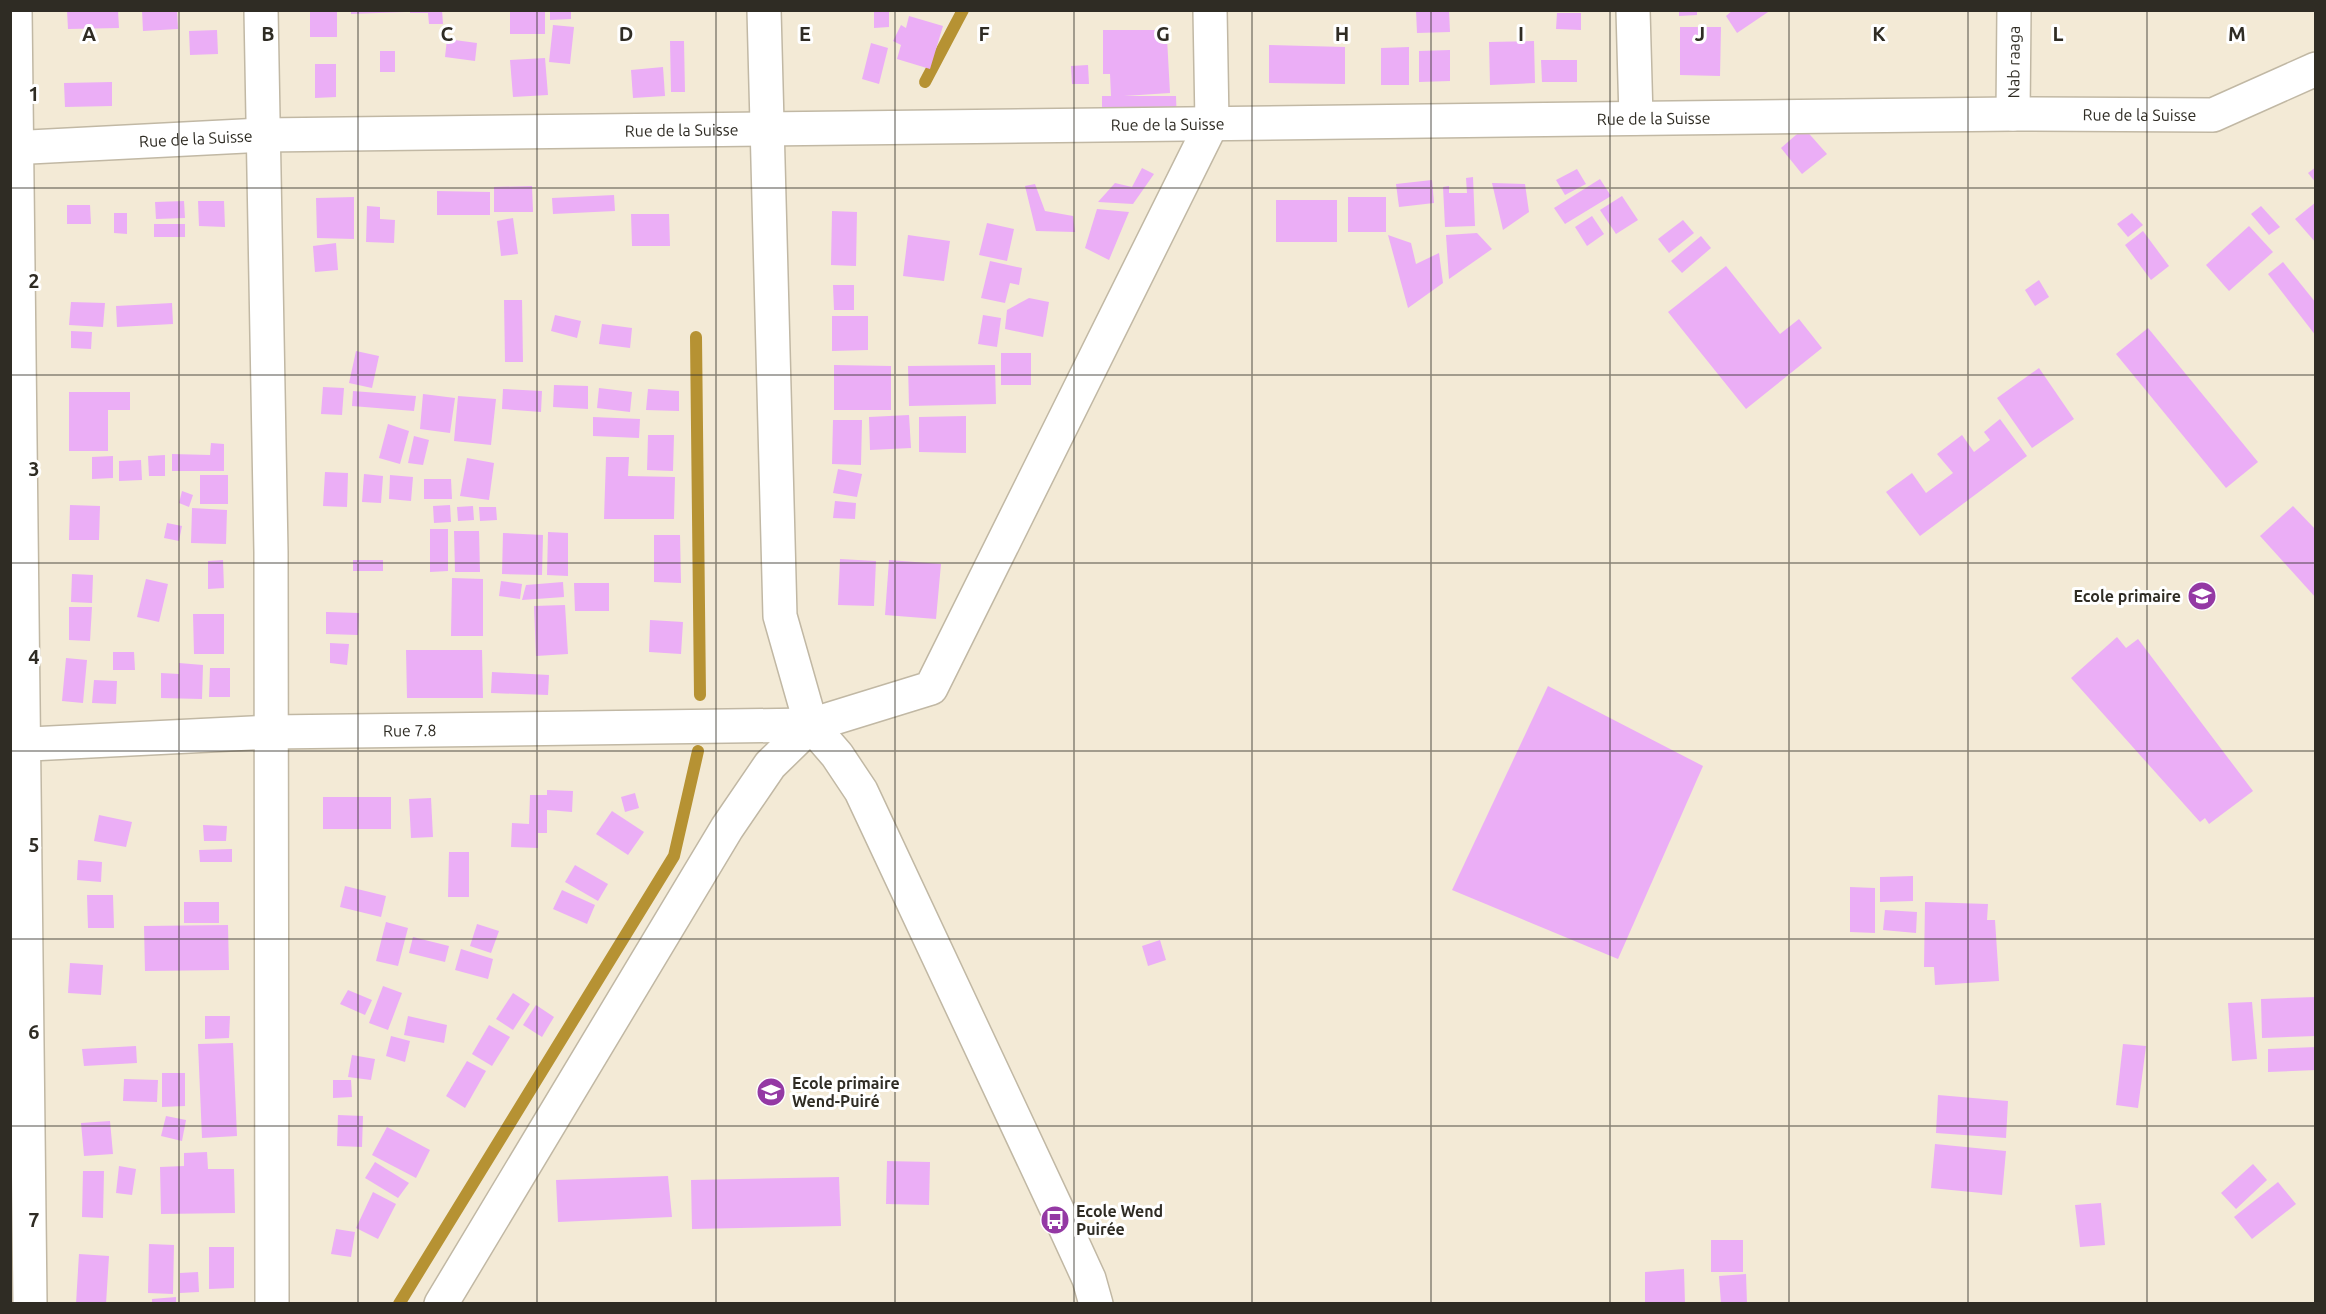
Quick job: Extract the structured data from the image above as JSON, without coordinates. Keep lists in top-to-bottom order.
{
  "streets": {
    "street": ["Nab raaga", "Rue de la Suisse", "Rue 7.8"]
  },
  "crossings": [
    ["Nab raaga", "Rue de la Suisse"]
  ],
  "places": {
    "school or university": ["Ecole primaire", "Ecole primaire Wend-Puiré"],
    "bus stop": ["Ecole Wend Puirée"]
  },
  "grid": {
    "columns": [
      "A",
      "B",
      "C",
      "D",
      "E",
      "F",
      "G",
      "H",
      "I",
      "J",
      "K",
      "L",
      "M"
    ],
    "rows": [
      "1",
      "2",
      "3",
      "4",
      "5",
      "6",
      "7"
    ]
  }
}
